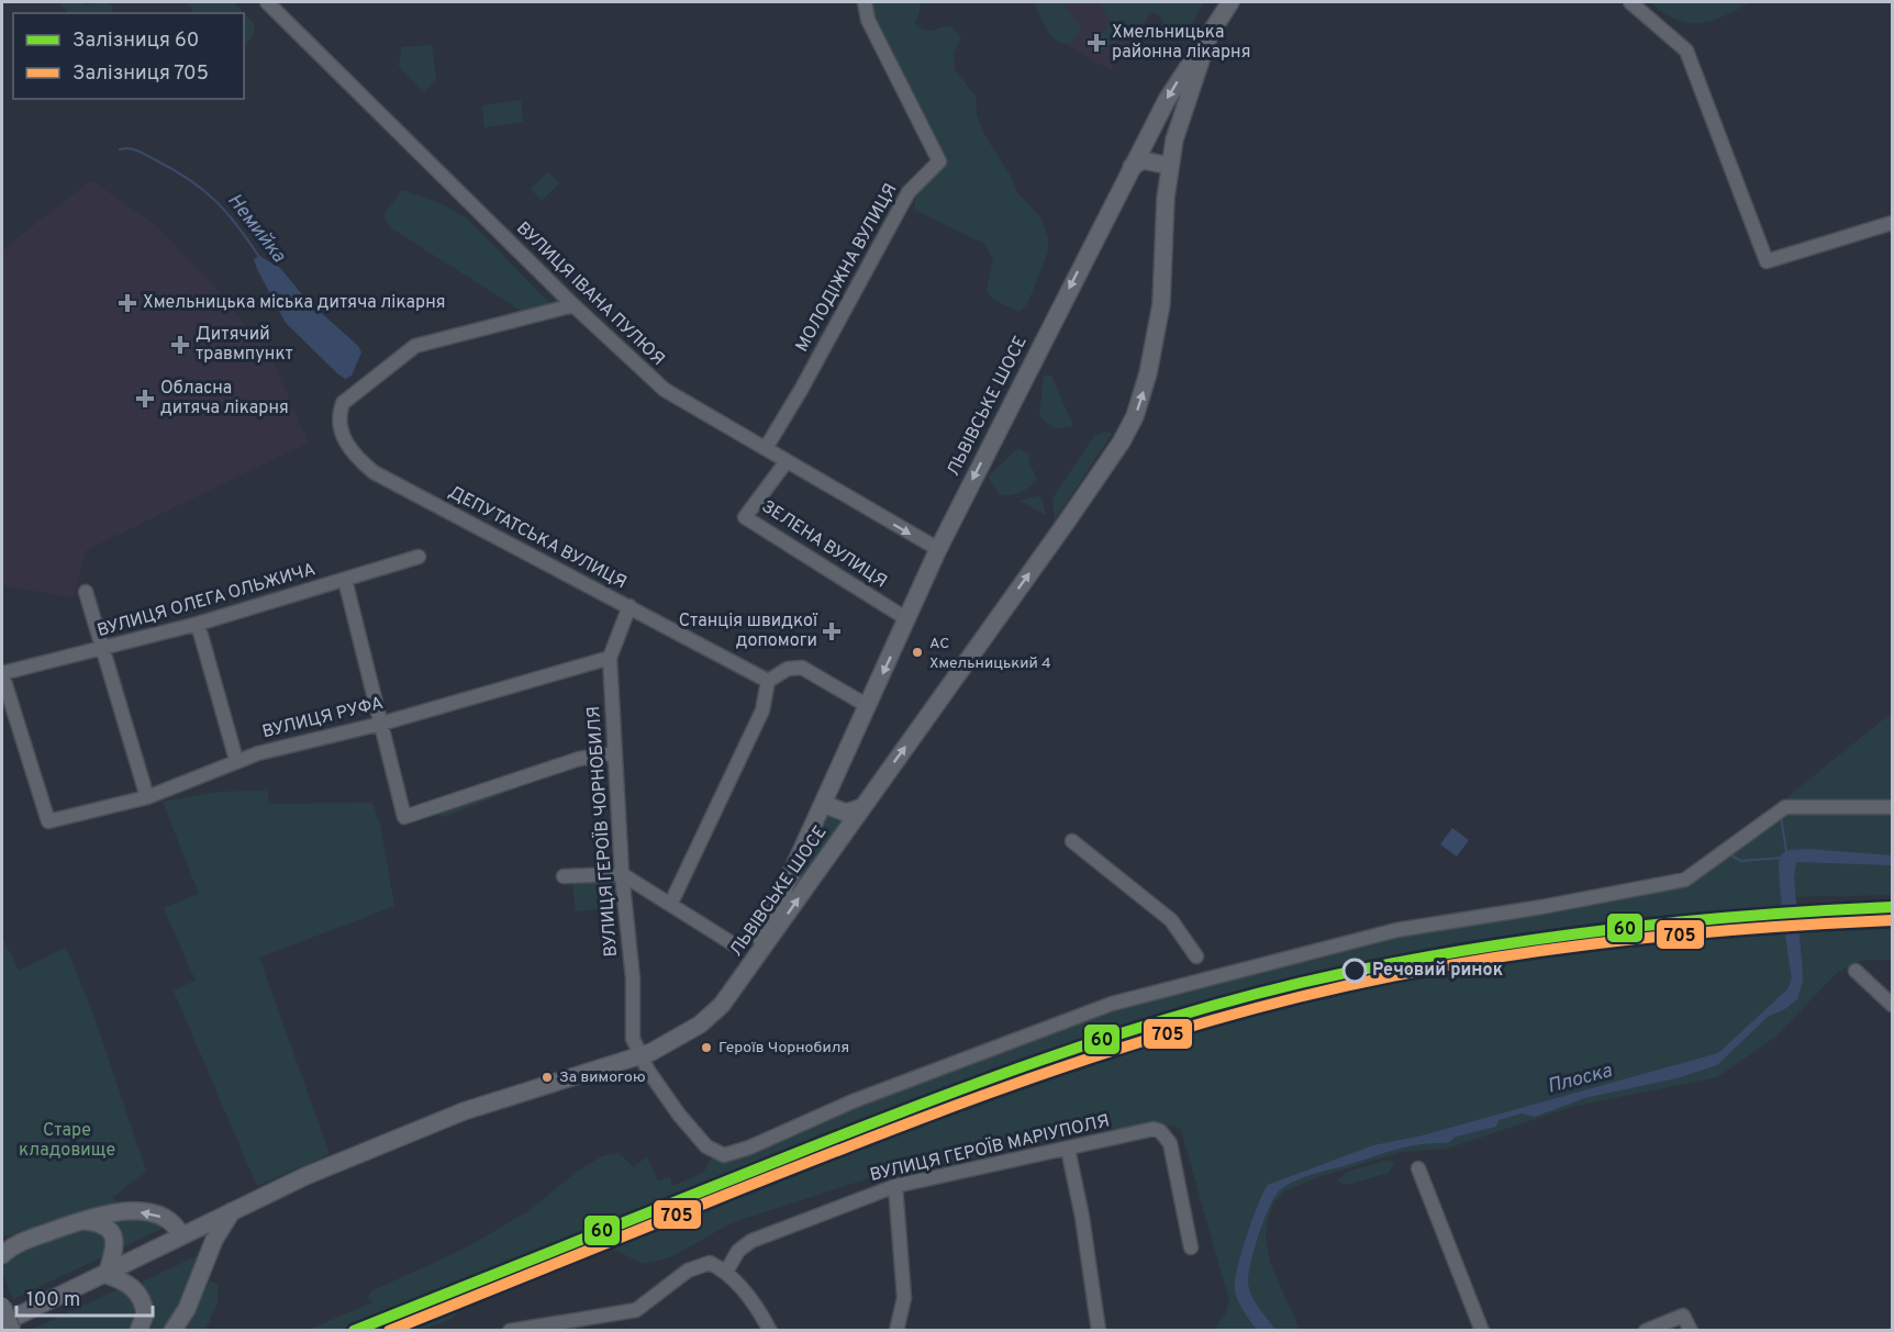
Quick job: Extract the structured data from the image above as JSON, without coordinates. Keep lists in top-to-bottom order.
{
  "streets": {
    "main road": ["ЛЬВІВСЬКЕ ШОСЕ"],
    "street": [
      "МОЛОДІЖНА ВУЛИЦЯ",
      "ВУЛИЦЯ ІВАНА ПУЛЮЯ",
      "ДЕПУТАТСЬКА ВУЛИЦЯ",
      "ЗЕЛЕНА ВУЛИЦЯ",
      "ВУЛИЦЯ ОЛЕГА ОЛЬЖИЧА",
      "ВУЛИЦЯ РУФА",
      "ВУЛИЦЯ ГЕРОЇВ ЧОРНОБИЛЯ",
      "ВУЛИЦЯ ГЕРОЇВ МАРІУПОЛЯ"
    ]
  },
  "crossings": [
    ["МОЛОДІЖНА ВУЛИЦЯ", "ВУЛИЦЯ ІВАНА ПУЛЮЯ"],
    ["ВУЛИЦЯ ІВАНА ПУЛЮЯ", "ЛЬВІВСЬКЕ ШОСЕ"],
    ["ВУЛИЦЯ ІВАНА ПУЛЮЯ", "ДЕПУТАТСЬКА ВУЛИЦЯ"],
    ["ВУЛИЦЯ ІВАНА ПУЛЮЯ", "ЗЕЛЕНА ВУЛИЦЯ"],
    ["ЛЬВІВСЬКЕ ШОСЕ", "ЗЕЛЕНА ВУЛИЦЯ"],
    ["ДЕПУТАТСЬКА ВУЛИЦЯ", "ВУЛИЦЯ ГЕРОЇВ ЧОРНОБИЛЯ"],
    ["ВУЛИЦЯ ОЛЕГА ОЛЬЖИЧА", "ВУЛИЦЯ РУФА"],
    ["ВУЛИЦЯ РУФА", "ВУЛИЦЯ ГЕРОЇВ ЧОРНОБИЛЯ"]
  ],
  "water": ["Немийка", "Плоска"],
  "parks": ["Старе кладовище"],
  "places": {
    "health": [
      "Хмельницька районна лікарня",
      "Хмельницька міська дитяча лікарня",
      "Дитячий травмпункт",
      "Обласна дитяча лікарня",
      "Станція швидкої допомоги"
    ],
    "other": [
      "АС Хмельницький 4",
      "Речовий ринок",
      "Героїв Чорнобиля",
      "За вимогою"
    ]
  },
  "lines": ["rail line 60", "rail line 705"],
  "legend": ["Залізниця 60", "Залізниця 705"],
  "scale_bar": "100 m"
}
